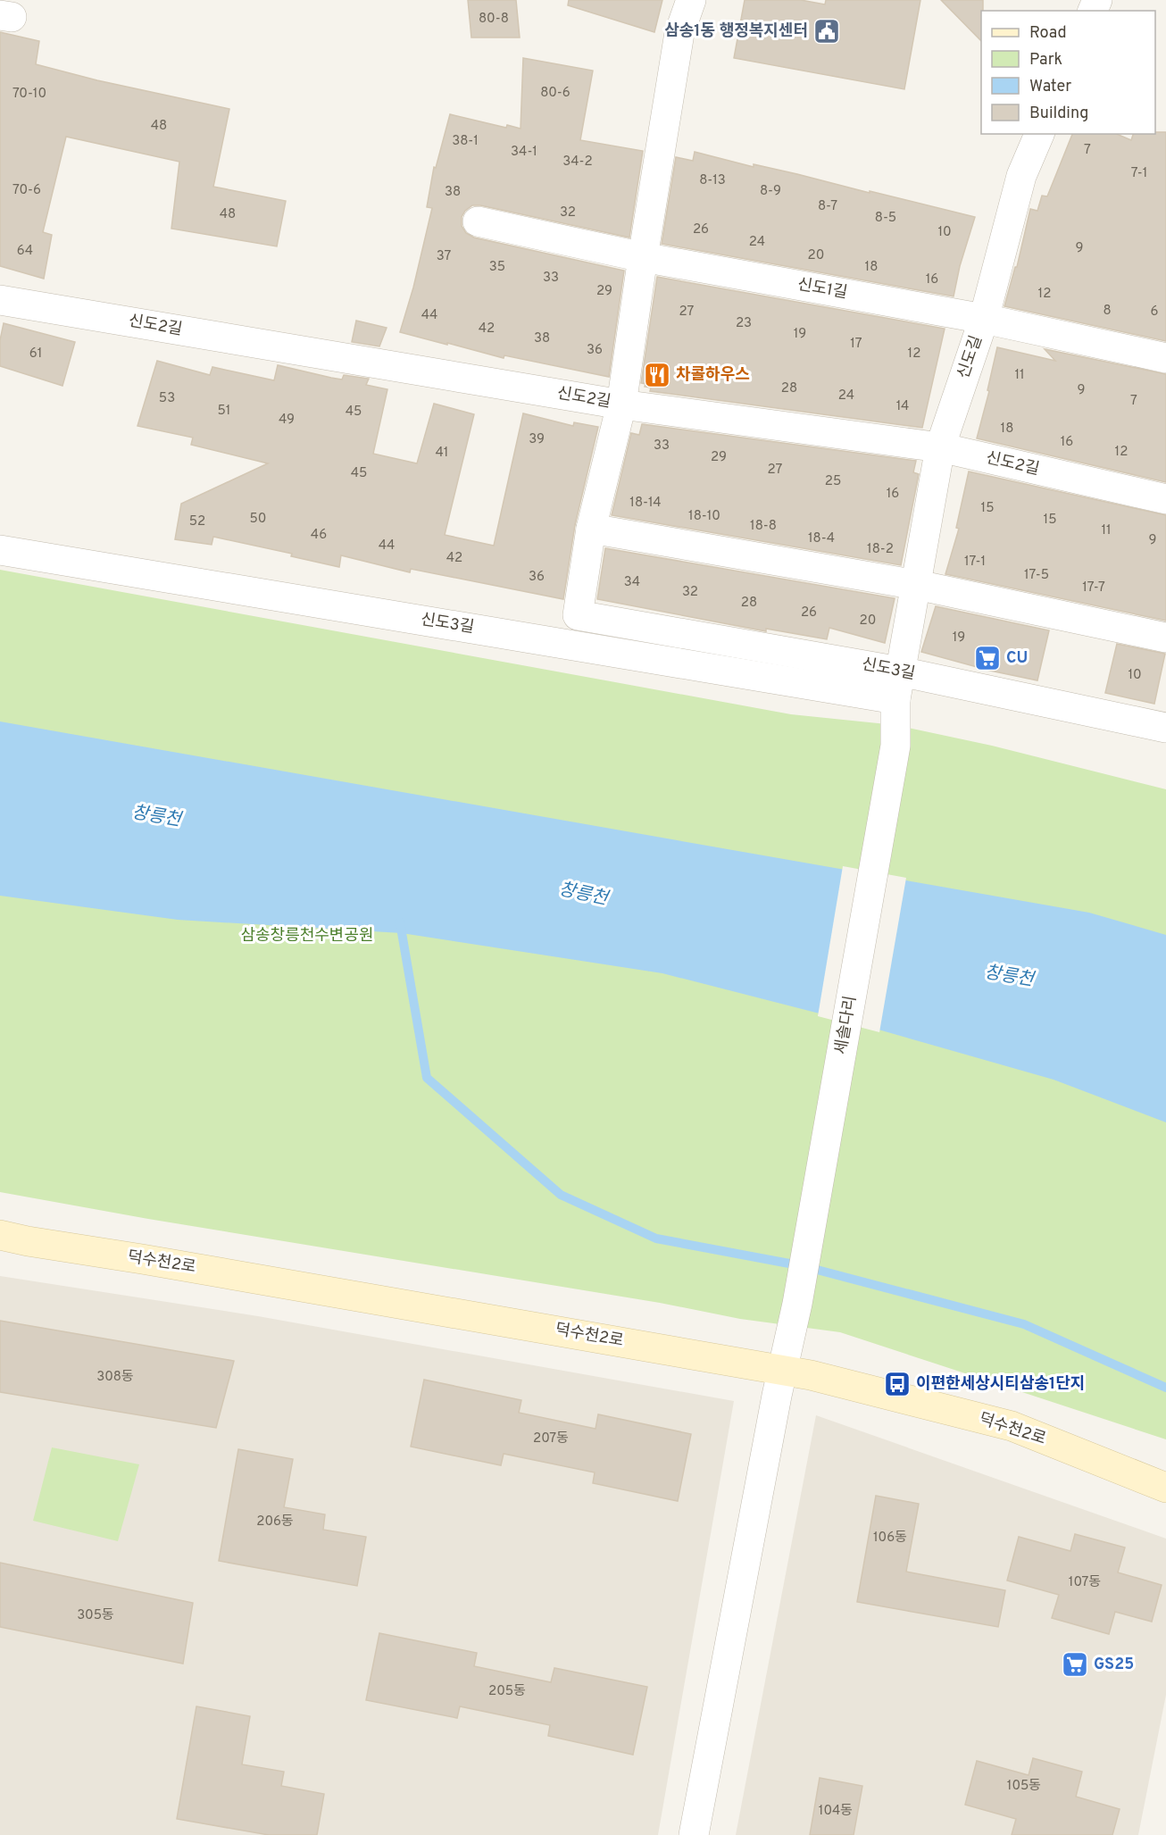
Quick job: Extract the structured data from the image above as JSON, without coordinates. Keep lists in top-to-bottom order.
{
  "streets": {
    "street": [
      "신도1길",
      "신도2길",
      "신도길",
      "신도3길",
      "세솔다리",
      "덕수천2로"
    ]
  },
  "crossings": [
    ["신도1길", "신도길"],
    ["신도2길", "신도길"],
    ["신도길", "신도3길"],
    ["신도길", "세솔다리"],
    ["세솔다리", "덕수천2로"]
  ],
  "water": ["창릉천"],
  "parks": ["삼송창릉천수변공원"],
  "places": {
    "public building": ["삼송1동 행정복지센터"],
    "restaurant": ["차콜하우스"],
    "supermarket": ["CU", "GS25"],
    "bus stop": ["이편한세상시티삼송1단지"]
  },
  "house_numbers": [
    "80-8",
    "80-6",
    "70-10",
    "48",
    "38-1",
    "7",
    "34-1",
    "34-2",
    "7-1",
    "8-13",
    "70-6",
    "8-9",
    "38",
    "8-7",
    "32",
    "48",
    "8-5",
    "26",
    "10",
    "24",
    "9",
    "64",
    "20",
    "37",
    "35",
    "18",
    "33",
    "16",
    "29",
    "12",
    "8",
    "27",
    "6",
    "44",
    "23",
    "42",
    "19",
    "38",
    "17",
    "36",
    "61",
    "12",
    "11",
    "28",
    "9",
    "24",
    "53",
    "7",
    "14",
    "51",
    "45",
    "49",
    "18",
    "39",
    "16",
    "33",
    "12",
    "41",
    "29",
    "27",
    "45",
    "25",
    "16",
    "18-14",
    "15",
    "18-10",
    "50",
    "15",
    "52",
    "18-8",
    "11",
    "46",
    "18-4",
    "9",
    "44",
    "18-2",
    "42",
    "17-1",
    "17-5",
    "36",
    "34",
    "17-7",
    "32",
    "28",
    "26",
    "20",
    "19",
    "10",
    "308동",
    "207동",
    "206동",
    "106동",
    "107동",
    "305동",
    "205동",
    "105동",
    "104동"
  ],
  "legend": [
    "Road",
    "Park",
    "Water",
    "Building"
  ]
}
